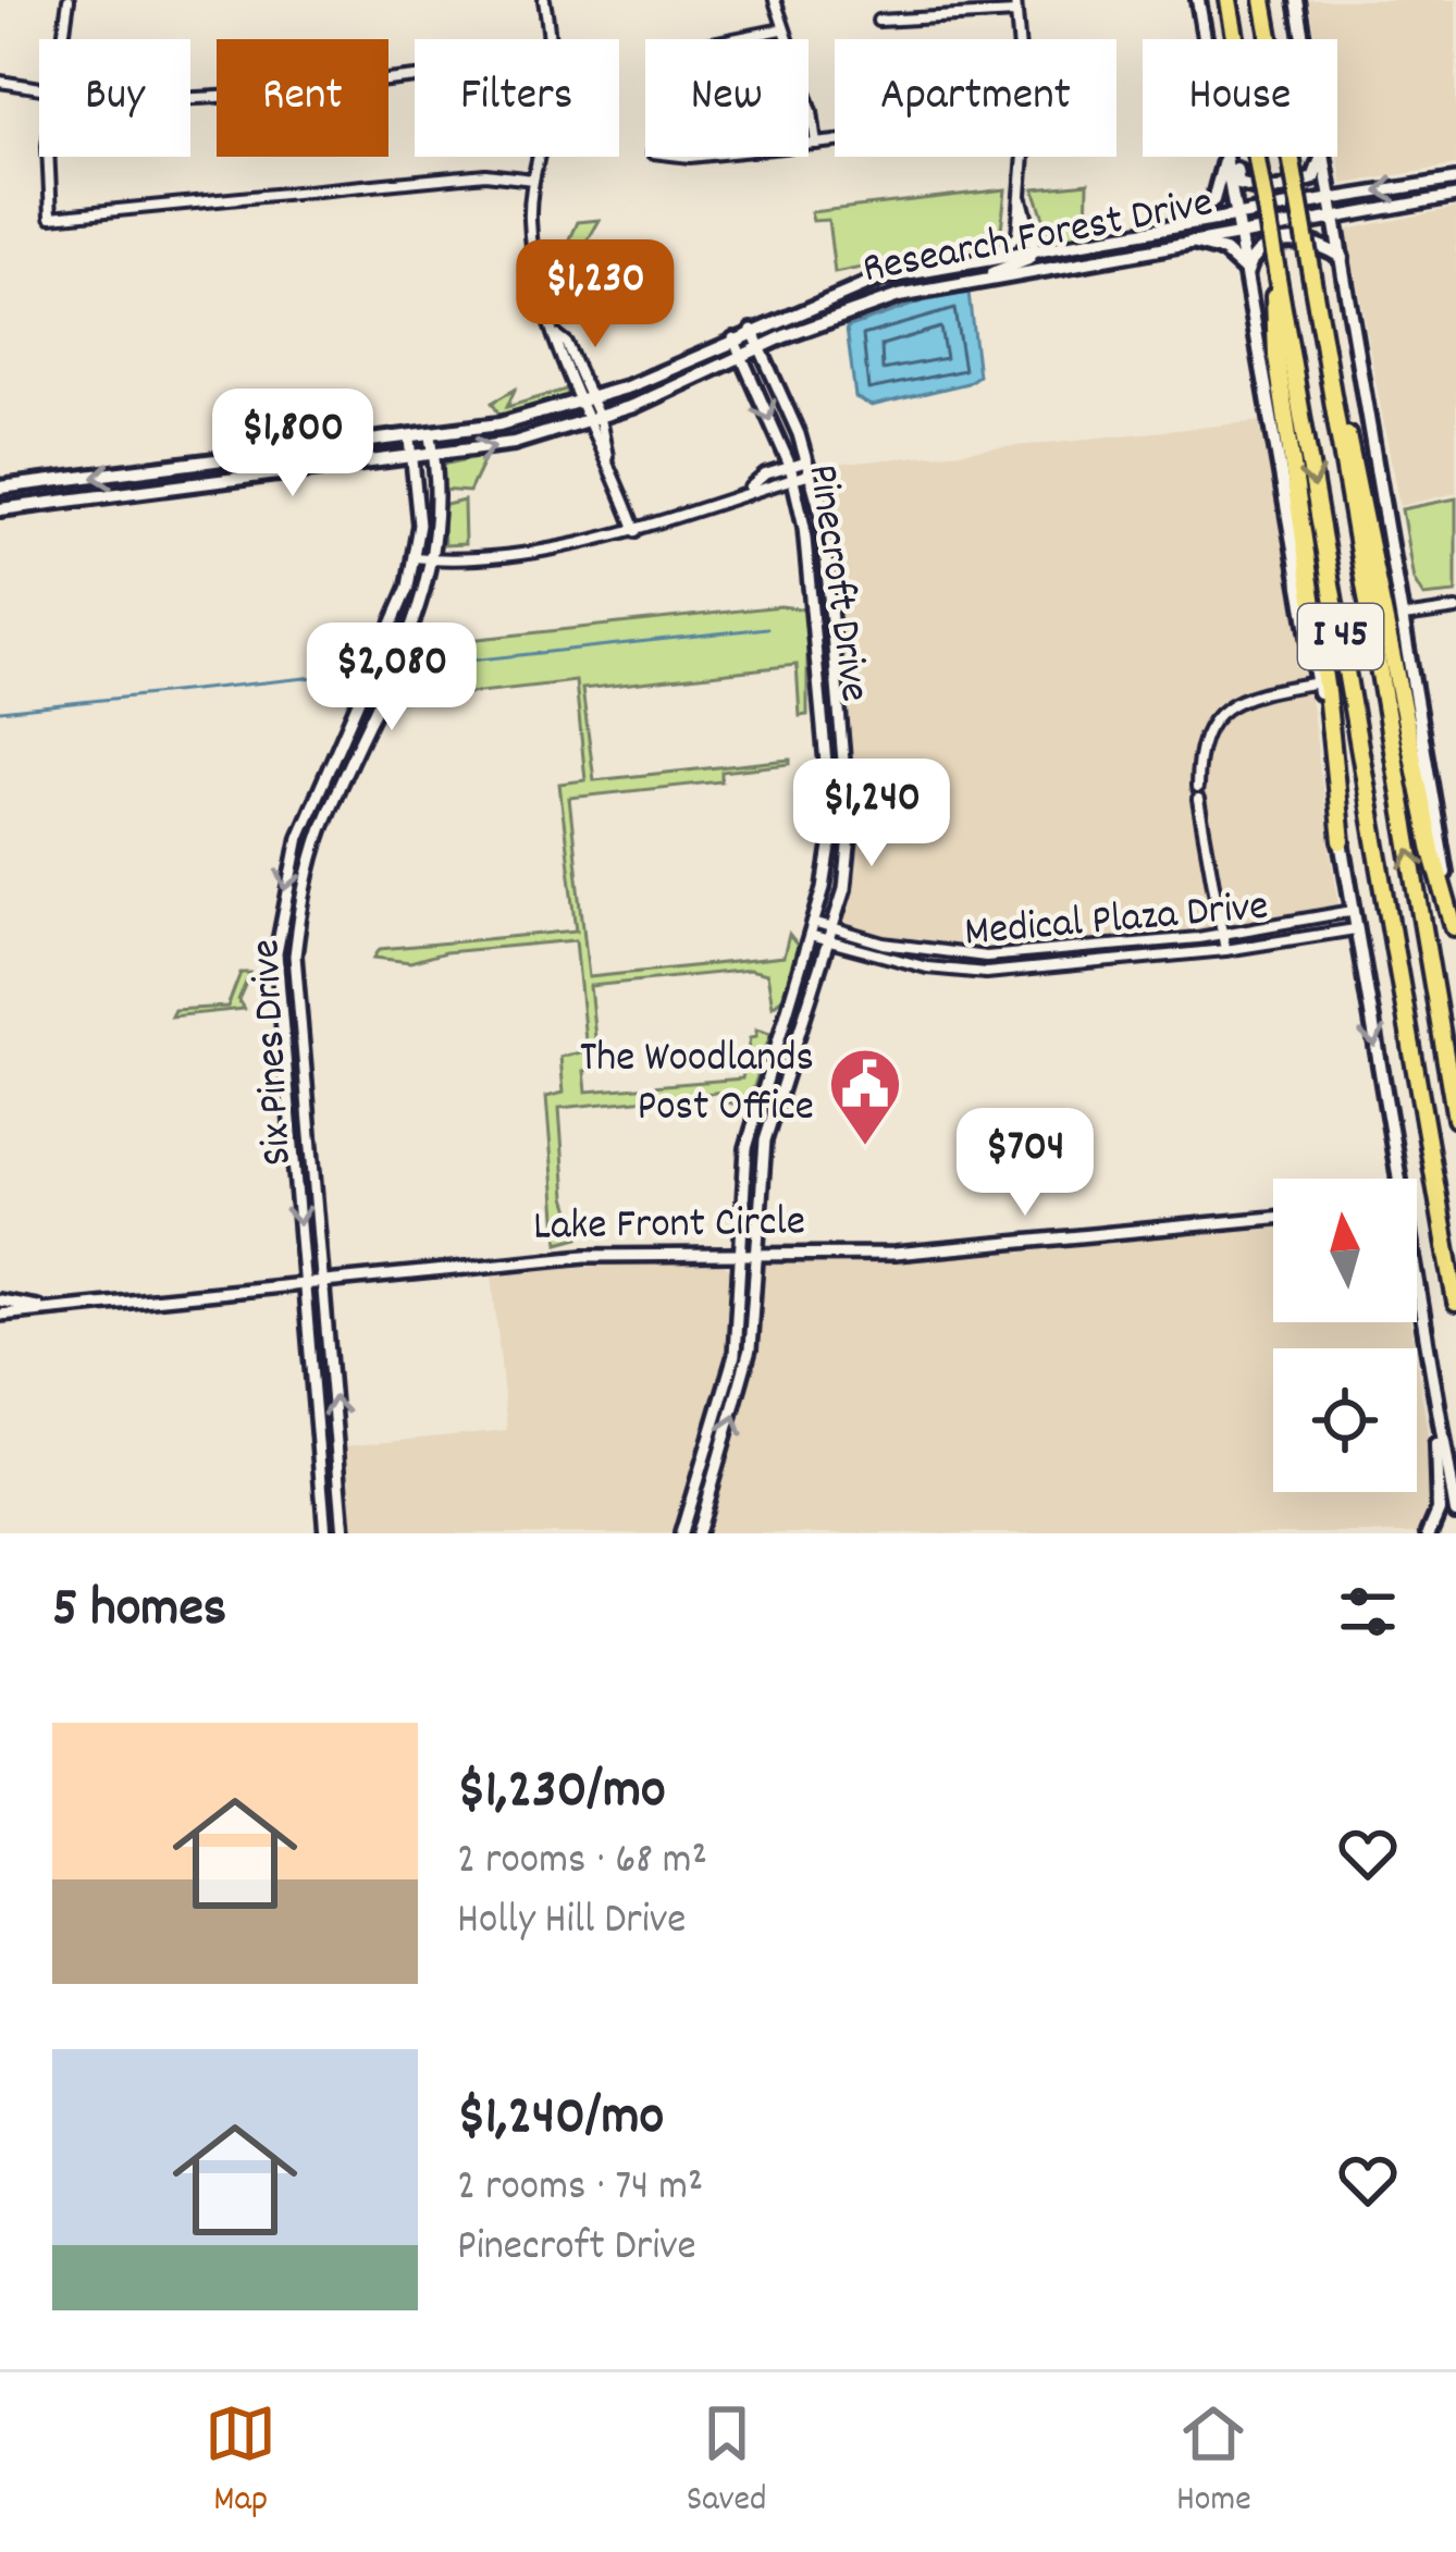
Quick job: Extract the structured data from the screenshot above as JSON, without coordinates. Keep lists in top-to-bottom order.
{
  "streets": {
    "highway": ["I 45"],
    "main road": ["Research Forest Drive"],
    "street": [
      "Pinecroft Drive",
      "Medical Plaza Drive",
      "Six Pines Drive",
      "Lake Front Circle"
    ]
  },
  "crossings": [
    ["Research Forest Drive", "Pinecroft Drive"],
    ["Research Forest Drive", "Six Pines Drive"],
    ["Pinecroft Drive", "Medical Plaza Drive"],
    ["Pinecroft Drive", "Lake Front Circle"],
    ["Six Pines Drive", "Lake Front Circle"]
  ],
  "places": {
    "public building": ["The Woodlands Post Office"]
  },
  "north": "top",
  "page": {
    "chip": [
      "Buy",
      "Rent",
      "Filters",
      "New",
      "Apartment",
      "House"
    ],
    "price": [
      "$1,230",
      "$1,800",
      "$2,080",
      "$1,240",
      "$704"
    ],
    "heading": "5 homes",
    "list": [
      {
        "name": "$1,230/mo",
        "note": "2 rooms · 68 m² · Holly Hill Drive"
      },
      {
        "name": "$1,240/mo",
        "note": "2 rooms · 74 m² · Pinecroft Drive"
      }
    ],
    "tabs": ["Map", "Saved", "Home"]
  }
}
